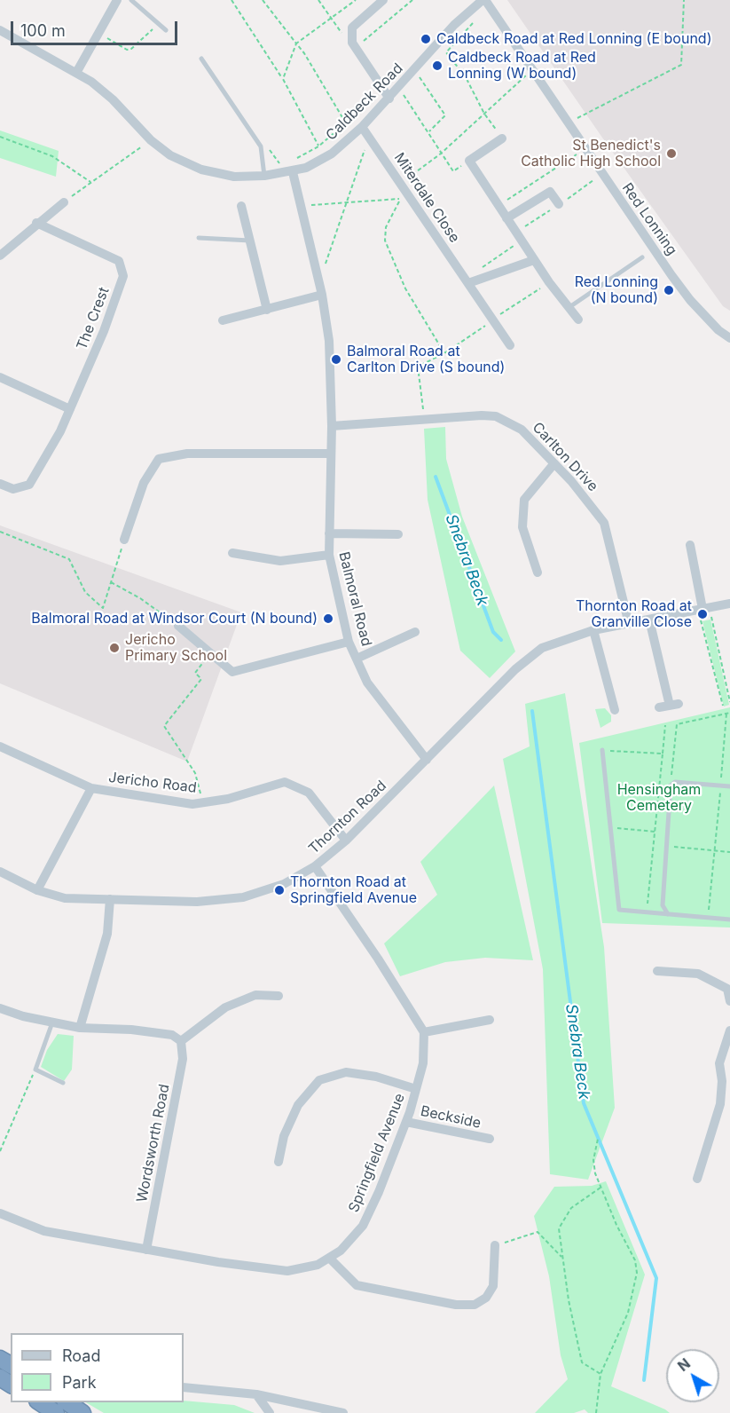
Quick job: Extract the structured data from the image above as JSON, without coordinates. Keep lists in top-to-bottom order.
{
  "streets": {
    "street": [
      "Caldbeck Road",
      "Miterdale Close",
      "Red Lonning",
      "The Crest",
      "Carlton Drive",
      "Balmoral Road",
      "Jericho Road",
      "Thornton Road",
      "Beckside",
      "Wordsworth Road",
      "Springfield Avenue"
    ]
  },
  "crossings": [
    ["Caldbeck Road", "Miterdale Close"],
    ["Caldbeck Road", "Red Lonning"],
    ["Caldbeck Road", "Balmoral Road"],
    ["Carlton Drive", "Balmoral Road"],
    ["Carlton Drive", "Thornton Road"],
    ["Balmoral Road", "Thornton Road"],
    ["Jericho Road", "Thornton Road"],
    ["Beckside", "Springfield Avenue"],
    ["Wordsworth Road", "Springfield Avenue"]
  ],
  "water": ["Snebra Beck"],
  "parks": ["Hensingham Cemetery"],
  "places": [
    "Caldbeck Road at Red Lonning (E bound)",
    "Caldbeck Road at Red Lonning (W bound)",
    "St Benedict's Catholic High School",
    "Red Lonning (N bound)",
    "Balmoral Road at Carlton Drive (S bound)",
    "Thornton Road at Granville Close",
    "Balmoral Road at Windsor Court (N bound)",
    "Jericho Primary School",
    "Thornton Road at Springfield Avenue"
  ],
  "legend": ["Road", "Park"],
  "scale_bar": "100 m",
  "north": "top left"
}
